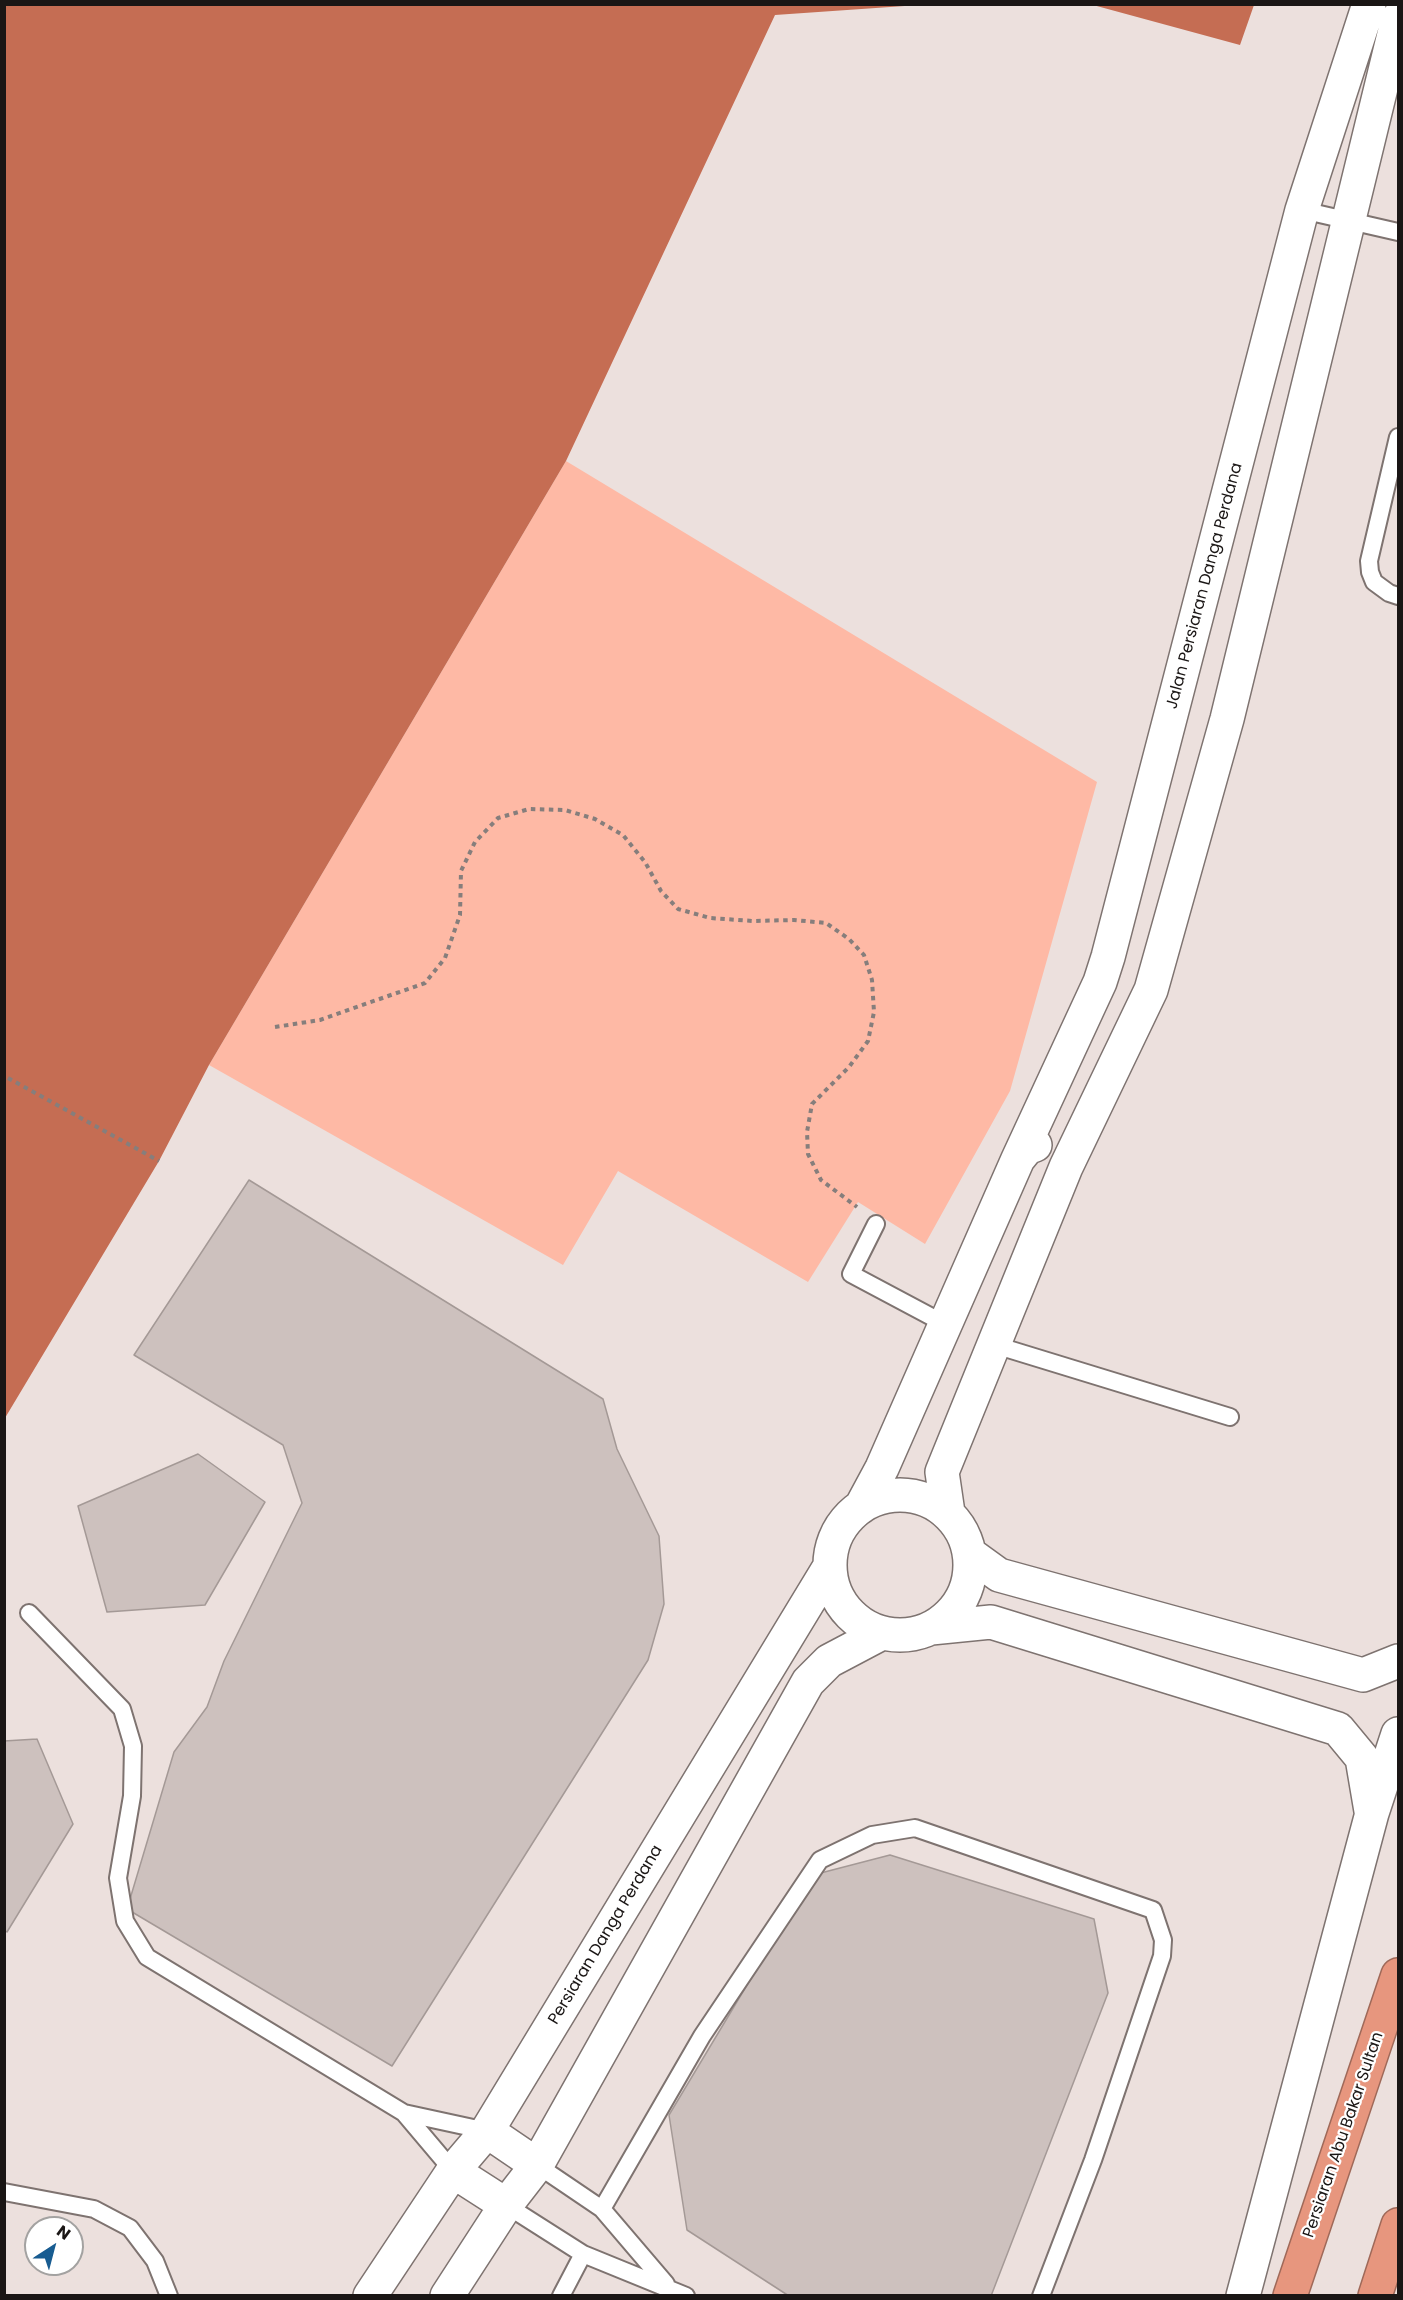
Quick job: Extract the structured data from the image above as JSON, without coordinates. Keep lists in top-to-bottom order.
{
  "streets": {
    "highway": ["Persiaran Abu Bakar Sultan"],
    "street": ["Jalan Persiaran Danga Perdana", "Persiaran Danga Perdana"]
  },
  "crossings": [
    ["Jalan Persiaran Danga Perdana", "Persiaran Danga Perdana"]
  ],
  "north": "top right"
}
